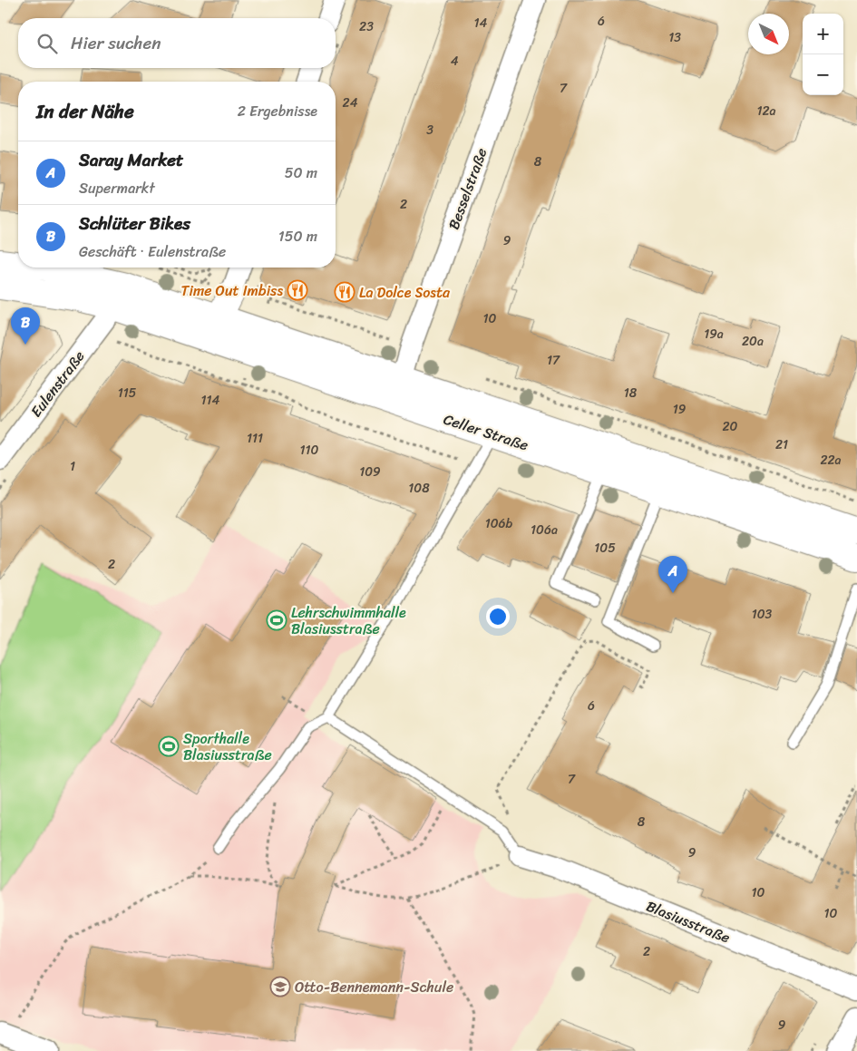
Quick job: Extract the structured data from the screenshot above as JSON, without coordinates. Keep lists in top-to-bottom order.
{
  "streets": {
    "main road": ["Celler Straße"],
    "street": ["Besselstraße", "Eulenstraße", "Blasiusstraße"]
  },
  "crossings": [
    ["Besselstraße", "Celler Straße"],
    ["Eulenstraße", "Celler Straße"]
  ],
  "places": {
    "restaurant": ["Time Out Imbiss", "La Dolce Sosta"],
    "sports": ["Lehrschwimmhalle Blasiusstraße", "Sporthalle Blasiusstraße"],
    "school or university": ["Otto-Bennemann-Schule"]
  },
  "house_numbers": [
    "6",
    "14",
    "23",
    "13",
    "4",
    "7",
    "24",
    "12a",
    "3",
    "8",
    "2",
    "9",
    "10",
    "19a",
    "20a",
    "17",
    "115",
    "18",
    "114",
    "19",
    "20",
    "111",
    "21",
    "110",
    "22a",
    "1",
    "109",
    "108",
    "106b",
    "106a",
    "105",
    "2",
    "103",
    "6",
    "7",
    "8",
    "9",
    "10",
    "10",
    "2",
    "9"
  ],
  "north": "bottom right",
  "page": {
    "map_buttons": ["+", "−"],
    "search": "Hier suchen",
    "heading": ["In der Nähe", "2 Ergebnisse"],
    "list": [
      {
        "mark": "A",
        "name": "Saray Market",
        "note": "Supermarkt",
        "value": "50 m"
      },
      {
        "mark": "B",
        "name": "Schlüter Bikes",
        "note": "Geschäft · Eulenstraße",
        "value": "150 m"
      }
    ],
    "pins": ["B", "A"]
  }
}
